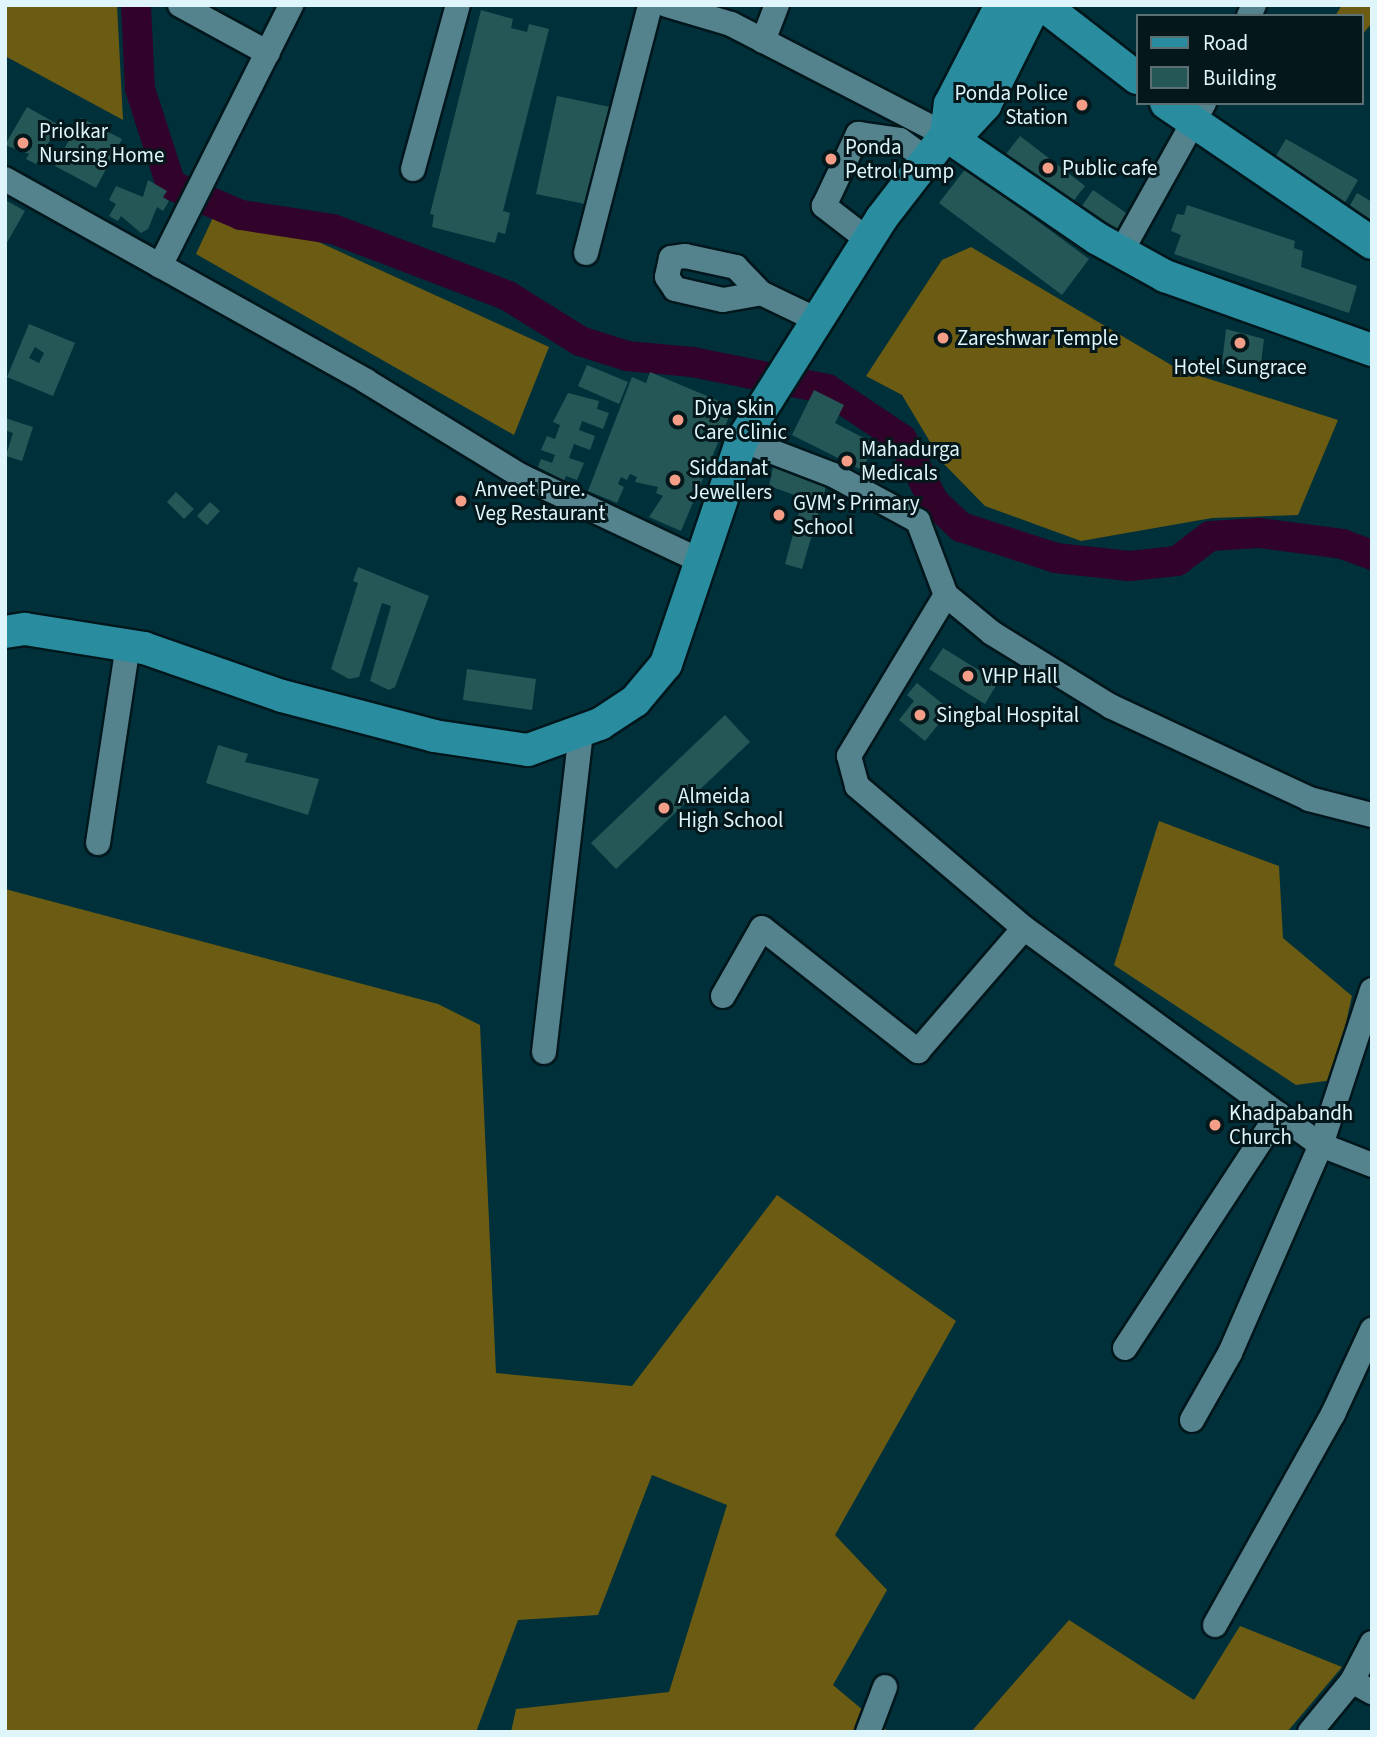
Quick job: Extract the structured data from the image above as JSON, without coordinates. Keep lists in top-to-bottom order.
{
  "places": [
    "Ponda Police Station",
    "Priolkar Nursing Home",
    "Ponda Petrol Pump",
    "Public cafe",
    "Zareshwar Temple",
    "Hotel Sungrace",
    "Diya Skin Care Clinic",
    "Mahadurga Medicals",
    "Siddanat Jewellers",
    "Anveet Pure. Veg Restaurant",
    "GVM's Primary School",
    "VHP Hall",
    "Singbal Hospital",
    "Almeida High School",
    "Khadpabandh Church"
  ],
  "legend": ["Road", "Building"]
}
